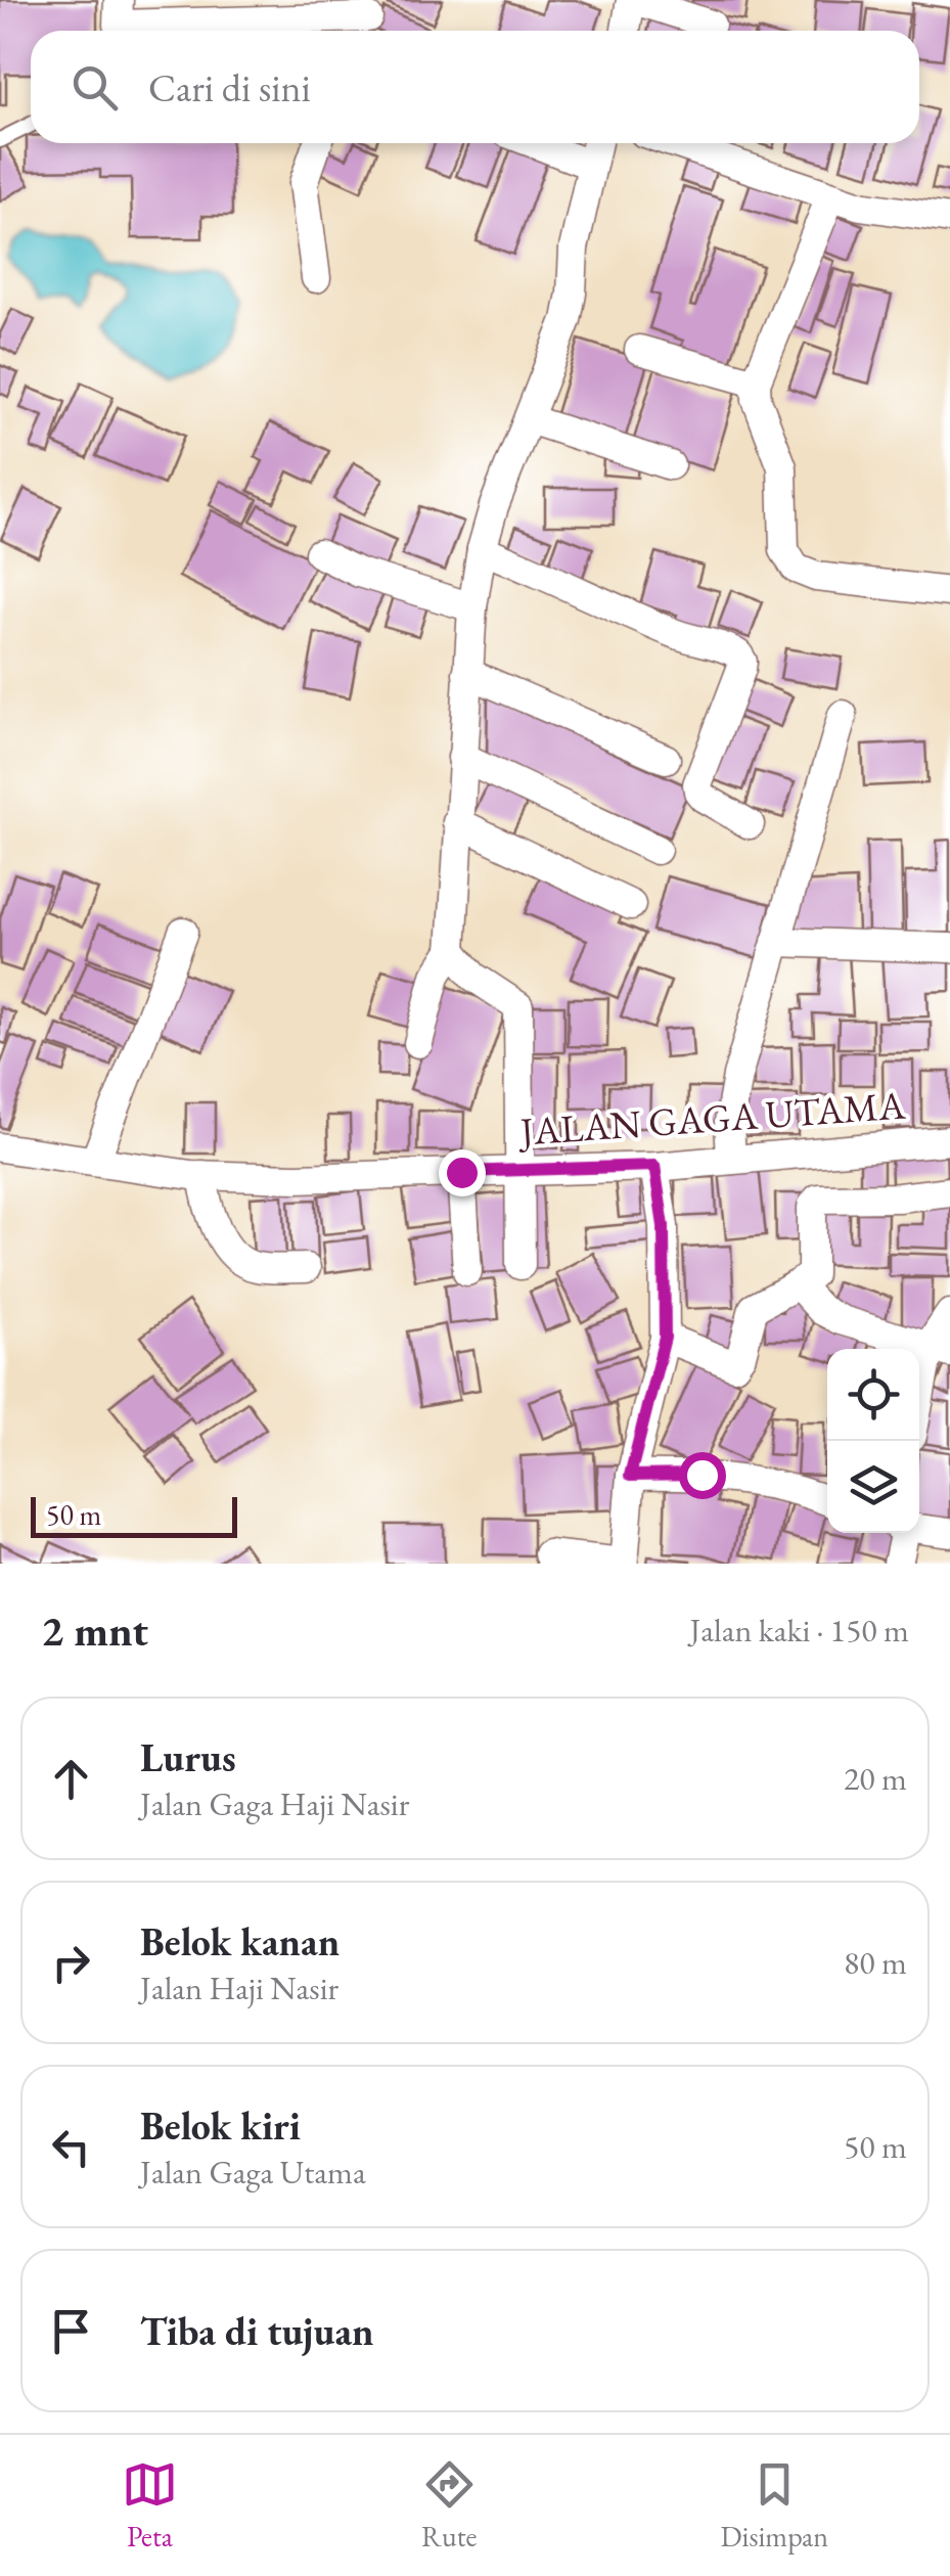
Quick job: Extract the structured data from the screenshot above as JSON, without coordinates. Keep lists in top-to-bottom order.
{
  "streets": {
    "street": ["JALAN GAGA UTAMA"]
  },
  "scale_bar": "50 m",
  "page": {
    "search": "Cari di sini",
    "scale": "50 m",
    "heading": ["2 mnt", "Jalan kaki · 150 m"],
    "list": [
      ["Lurus", "Jalan Gaga Haji Nasir", "20 m"],
      ["Belok kanan", "Jalan Haji Nasir", "80 m"],
      ["Belok kiri", "Jalan Gaga Utama", "50 m"],
      "Tiba di tujuan"
    ],
    "nav": ["Peta", "Rute", "Disimpan"]
  }
}
